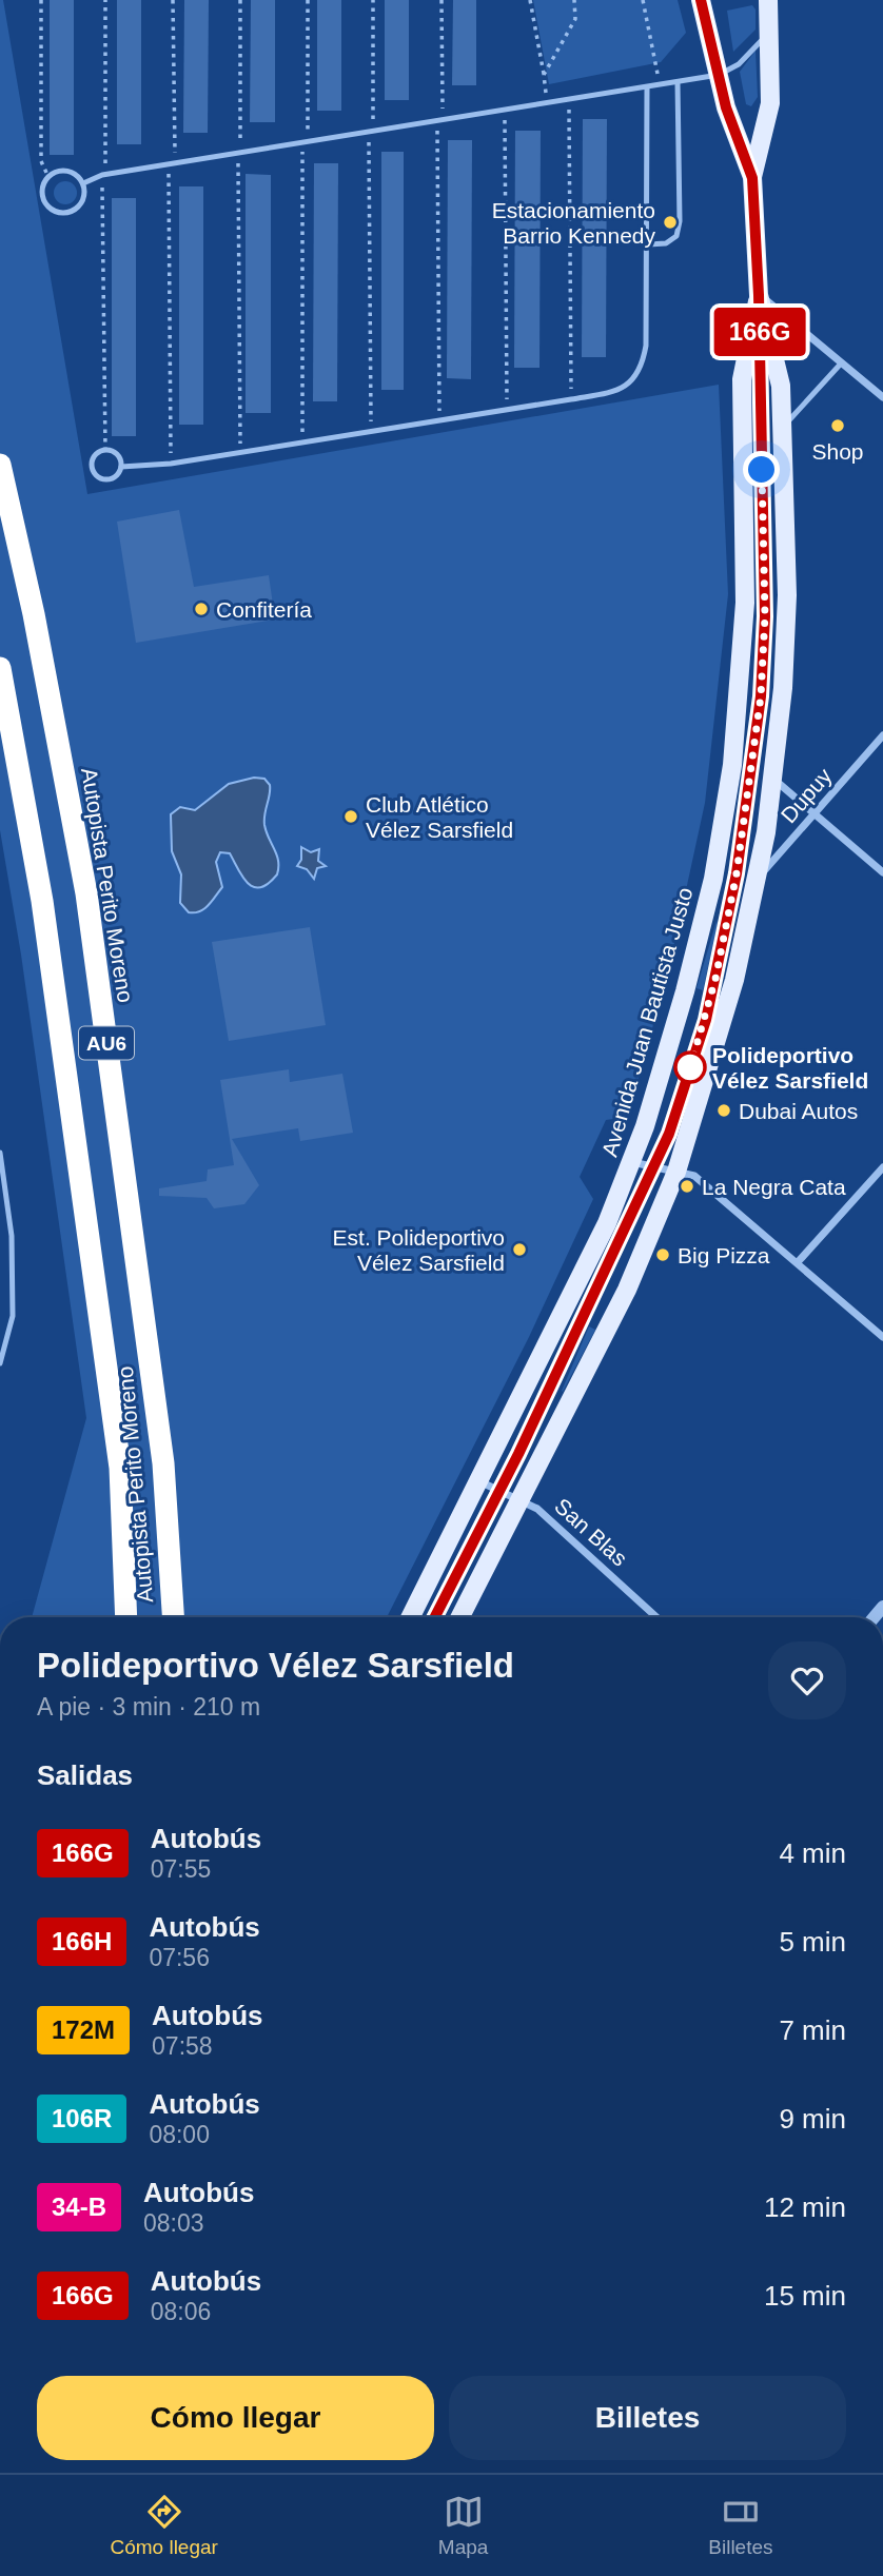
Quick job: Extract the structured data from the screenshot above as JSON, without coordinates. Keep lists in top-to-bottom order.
{
  "streets": {
    "highway": ["Autopista Perito Moreno", "AU6"],
    "main road": ["Avenida Juan Bautista Justo"],
    "street": ["Dupuy", "San Blas"]
  },
  "crossings": [
    ["Dupuy", "Avenida Juan Bautista Justo"],
    ["Avenida Juan Bautista Justo", "San Blas"]
  ],
  "places": [
    "Estacionamiento Barrio Kennedy",
    "Shop",
    "Confitería",
    "Club Atlético Vélez Sarsfield",
    "Polideportivo Vélez Sarsfield",
    "Dubai Autos",
    "La Negra Cata",
    "Est. Polideportivo Vélez Sarsfield",
    "Big Pizza"
  ],
  "lines": ["bus line 166G"],
  "page": {
    "on_map": "166G",
    "heading": [
      ["Polideportivo Vélez Sarsfield", "A pie · 3 min · 210 m"],
      "Salidas"
    ],
    "list": [
      {
        "mark": "166G",
        "name": "Autobús",
        "note": "07:55",
        "value": "4 min"
      },
      {
        "mark": "166H",
        "name": "Autobús",
        "note": "07:56",
        "value": "5 min"
      },
      {
        "mark": "172M",
        "name": "Autobús",
        "note": "07:58",
        "value": "7 min"
      },
      {
        "mark": "106R",
        "name": "Autobús",
        "note": "08:00",
        "value": "9 min"
      },
      {
        "mark": "34-B",
        "name": "Autobús",
        "note": "08:03",
        "value": "12 min"
      },
      {
        "mark": "166G",
        "name": "Autobús",
        "note": "08:06",
        "value": "15 min"
      }
    ],
    "buttons": ["Cómo llegar", "Billetes"],
    "tabs": ["Cómo llegar", "Mapa", "Billetes"]
  }
}
